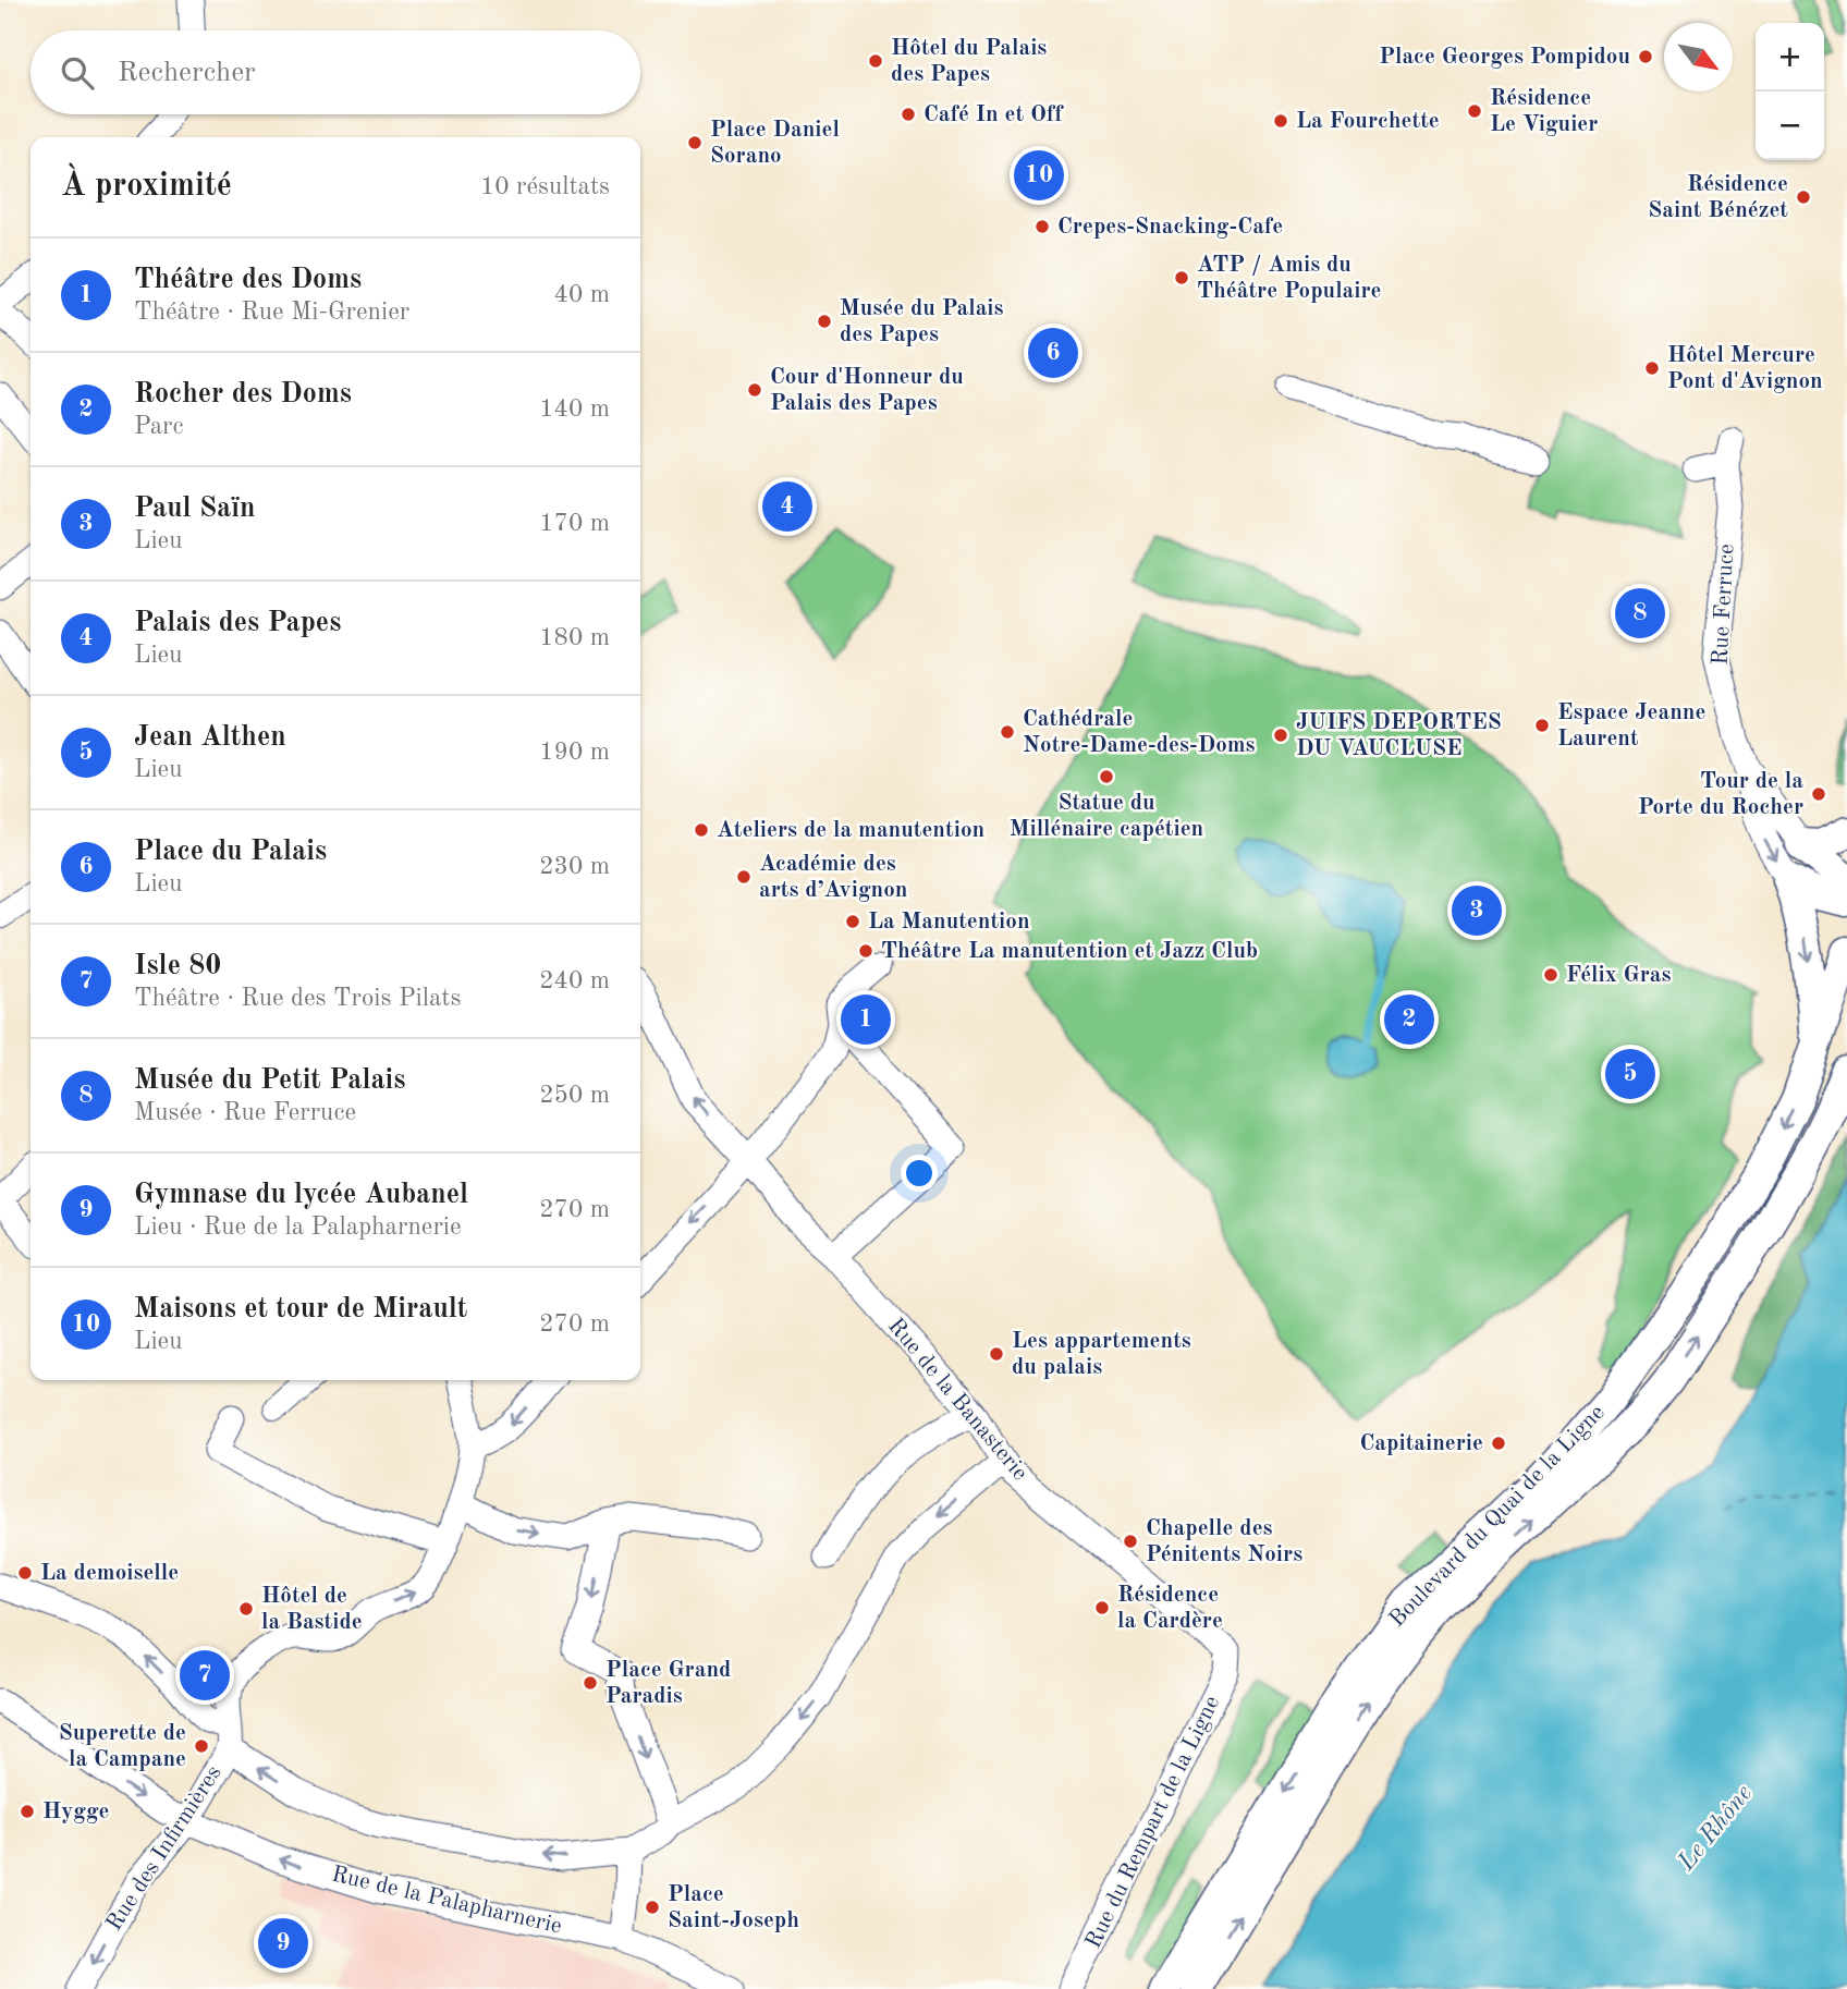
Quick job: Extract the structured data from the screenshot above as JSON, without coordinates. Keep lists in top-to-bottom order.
{
  "streets": {
    "main road": ["Boulevard du Quai de la Ligne"],
    "street": [
      "Rue Ferruce",
      "Rue de la Banasterie",
      "Rue du Rempart de la Ligne",
      "Rue des Infirmières",
      "Rue de la Palapharnerie"
    ]
  },
  "crossings": [
    ["Rue de la Banasterie", "Rue du Rempart de la Ligne"],
    ["Rue des Infirmières", "Rue de la Palapharnerie"]
  ],
  "one_way": ["Rue des Infirmières"],
  "water": ["Le Rhône"],
  "places": [
    "Place Georges Pompidou",
    "Hôtel du Palais des Papes",
    "Résidence Le Viguier",
    "Café In et Off",
    "La Fourchette",
    "Place Daniel Sorano",
    "Résidence Saint Bénézet",
    "Crepes-Snacking-Cafe",
    "ATP / Amis du Théâtre Populaire",
    "Musée du Palais des Papes",
    "Hôtel Mercure Pont d'Avignon",
    "Cour d'Honneur du Palais des Papes",
    "Espace Jeanne Laurent",
    "Cathédrale Notre-Dame-des-Doms",
    "JUIFS DEPORTES DU VAUCLUSE",
    "Statue du Millénaire capétien",
    "Tour de la Porte du Rocher",
    "Ateliers de la manutention",
    "Académie des arts d’Avignon",
    "La Manutention",
    "Théâtre La manutention et Jazz Club",
    "Félix Gras",
    "Les appartements du palais",
    "Capitainerie",
    "Chapelle des Pénitents Noirs",
    "La demoiselle",
    "Résidence la Cardère",
    "Hôtel de la Bastide",
    "Place Grand Paradis",
    "Superette de la Campane",
    "Hygge",
    "Place Saint-Joseph"
  ],
  "north": "bottom right",
  "page": {
    "map_buttons": ["+", "−"],
    "search": "Rechercher",
    "heading": ["À proximité", "10 résultats"],
    "pins": [
      "10",
      "6",
      "4",
      "8",
      "3",
      "1",
      "2",
      "5",
      "7",
      "9"
    ],
    "list": [
      {
        "mark": "1",
        "name": "Théâtre des Doms",
        "note": "Théâtre · Rue Mi-Grenier",
        "value": "40 m"
      },
      {
        "mark": "2",
        "name": "Rocher des Doms",
        "note": "Parc",
        "value": "140 m"
      },
      {
        "mark": "3",
        "name": "Paul Saïn",
        "note": "Lieu",
        "value": "170 m"
      },
      {
        "mark": "4",
        "name": "Palais des Papes",
        "note": "Lieu",
        "value": "180 m"
      },
      {
        "mark": "5",
        "name": "Jean Althen",
        "note": "Lieu",
        "value": "190 m"
      },
      {
        "mark": "6",
        "name": "Place du Palais",
        "note": "Lieu",
        "value": "230 m"
      },
      {
        "mark": "7",
        "name": "Isle 80",
        "note": "Théâtre · Rue des Trois Pilats",
        "value": "240 m"
      },
      {
        "mark": "8",
        "name": "Musée du Petit Palais",
        "note": "Musée · Rue Ferruce",
        "value": "250 m"
      },
      {
        "mark": "9",
        "name": "Gymnase du lycée Aubanel",
        "note": "Lieu · Rue de la Palapharnerie",
        "value": "270 m"
      },
      {
        "mark": "10",
        "name": "Maisons et tour de Mirault",
        "note": "Lieu",
        "value": "270 m"
      }
    ]
  }
}
